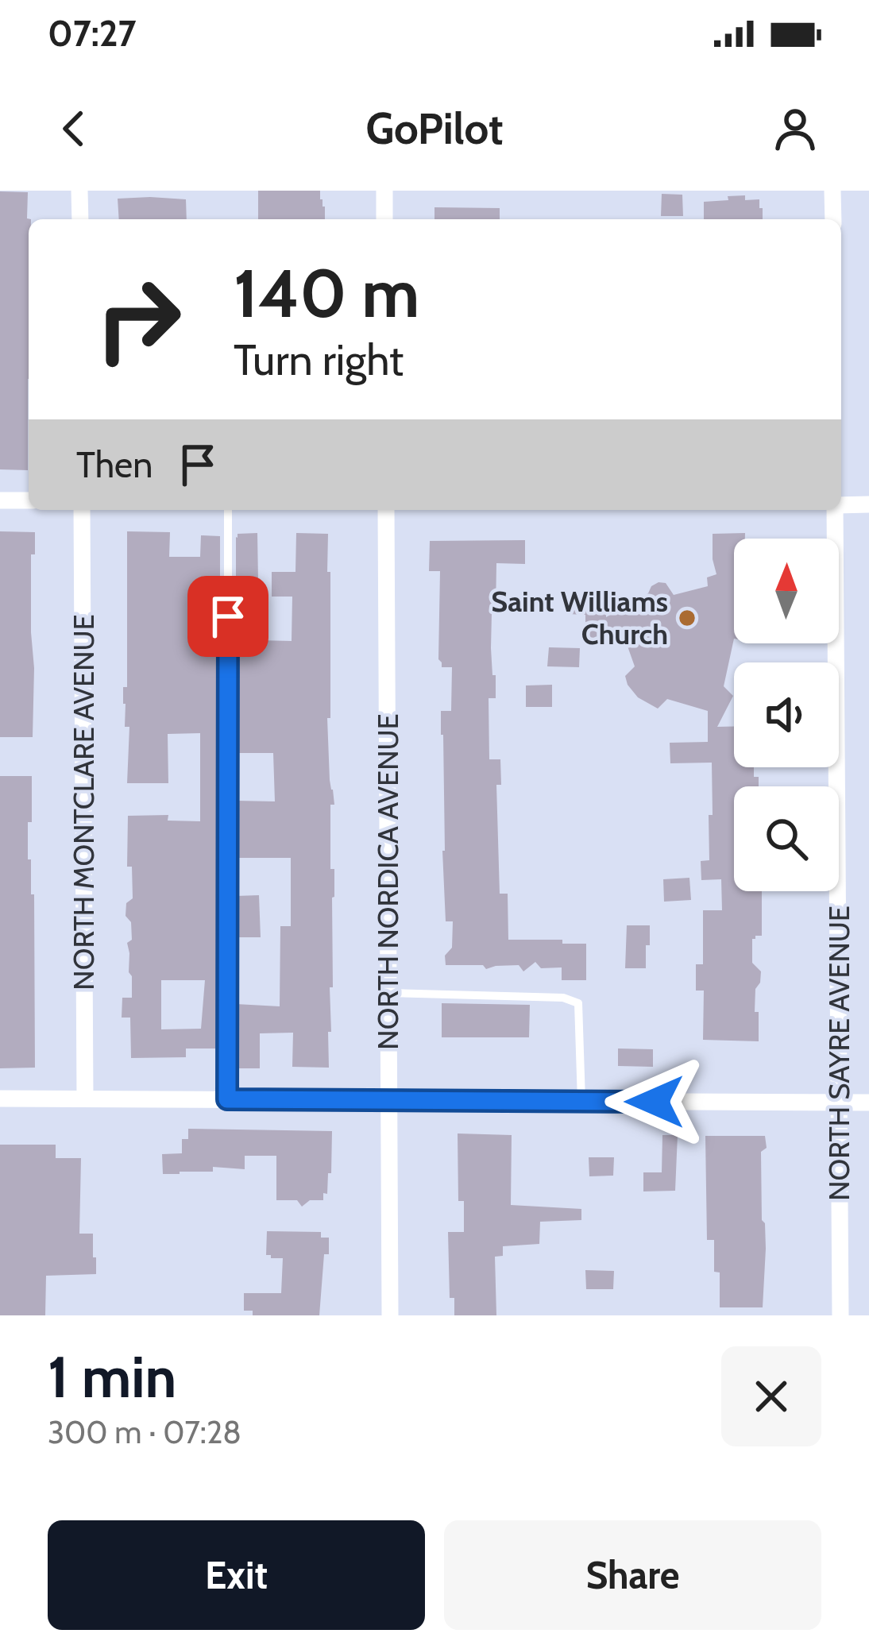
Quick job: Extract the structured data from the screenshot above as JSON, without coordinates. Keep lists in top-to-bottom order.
{
  "streets": {
    "street": ["NORTH MONTCLARE AVENUE", "NORTH NORDICA AVENUE", "NORTH SAYRE AVENUE"]
  },
  "places": ["Saint Williams Church"],
  "north": "top",
  "page": {
    "status": "07:27",
    "header": "GoPilot",
    "turn": ["140 m", "Turn right"],
    "then": "Then",
    "heading": ["1 min", "300 m · 07:28"],
    "buttons": ["Exit", "Share"]
  }
}
